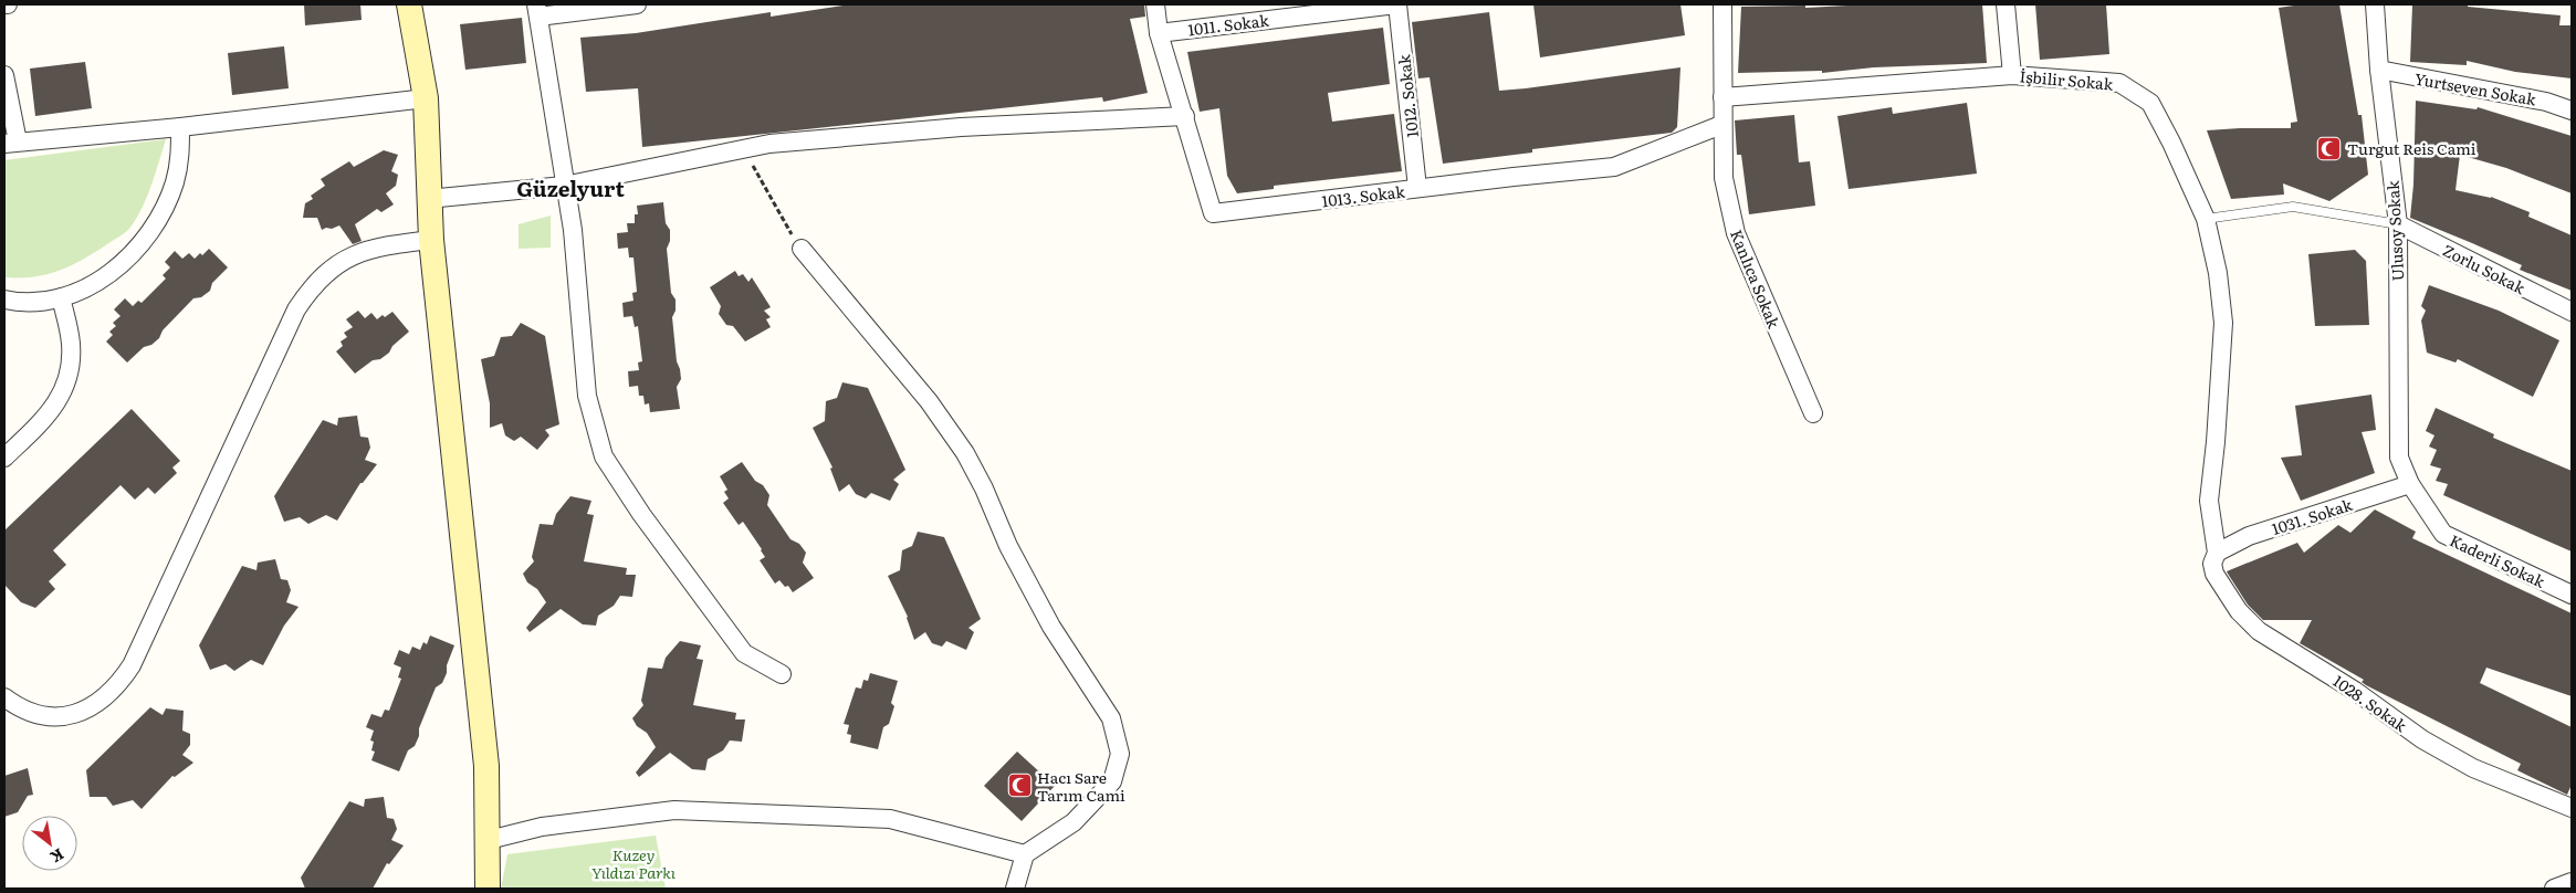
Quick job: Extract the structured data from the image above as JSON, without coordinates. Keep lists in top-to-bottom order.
{
  "streets": {
    "street": [
      "1011. Sokak",
      "İşbilir Sokak",
      "Yurtseven Sokak",
      "1012. Sokak",
      "1013. Sokak",
      "Ulusoy Sokak",
      "Zorlu Sokak",
      "Kanlıca Sokak",
      "1031. Sokak",
      "Kaderli Sokak",
      "1028. Sokak"
    ]
  },
  "crossings": [
    ["1011. Sokak", "1012. Sokak"],
    ["1011. Sokak", "1013. Sokak"],
    ["İşbilir Sokak", "Kanlıca Sokak"],
    ["İşbilir Sokak", "1028. Sokak"],
    ["Yurtseven Sokak", "Ulusoy Sokak"],
    ["1012. Sokak", "1013. Sokak"],
    ["1013. Sokak", "Kanlıca Sokak"],
    ["Ulusoy Sokak", "Zorlu Sokak"],
    ["Ulusoy Sokak", "Kaderli Sokak"],
    ["1031. Sokak", "Kaderli Sokak"],
    ["1031. Sokak", "1028. Sokak"]
  ],
  "districts": ["Güzelyurt"],
  "parks": ["Kuzey Yıldızı Parkı"],
  "places": {
    "mosque": ["Turgut Reis Cami", "Hacı Sare Tarım Cami"]
  },
  "north": "bottom right"
}
